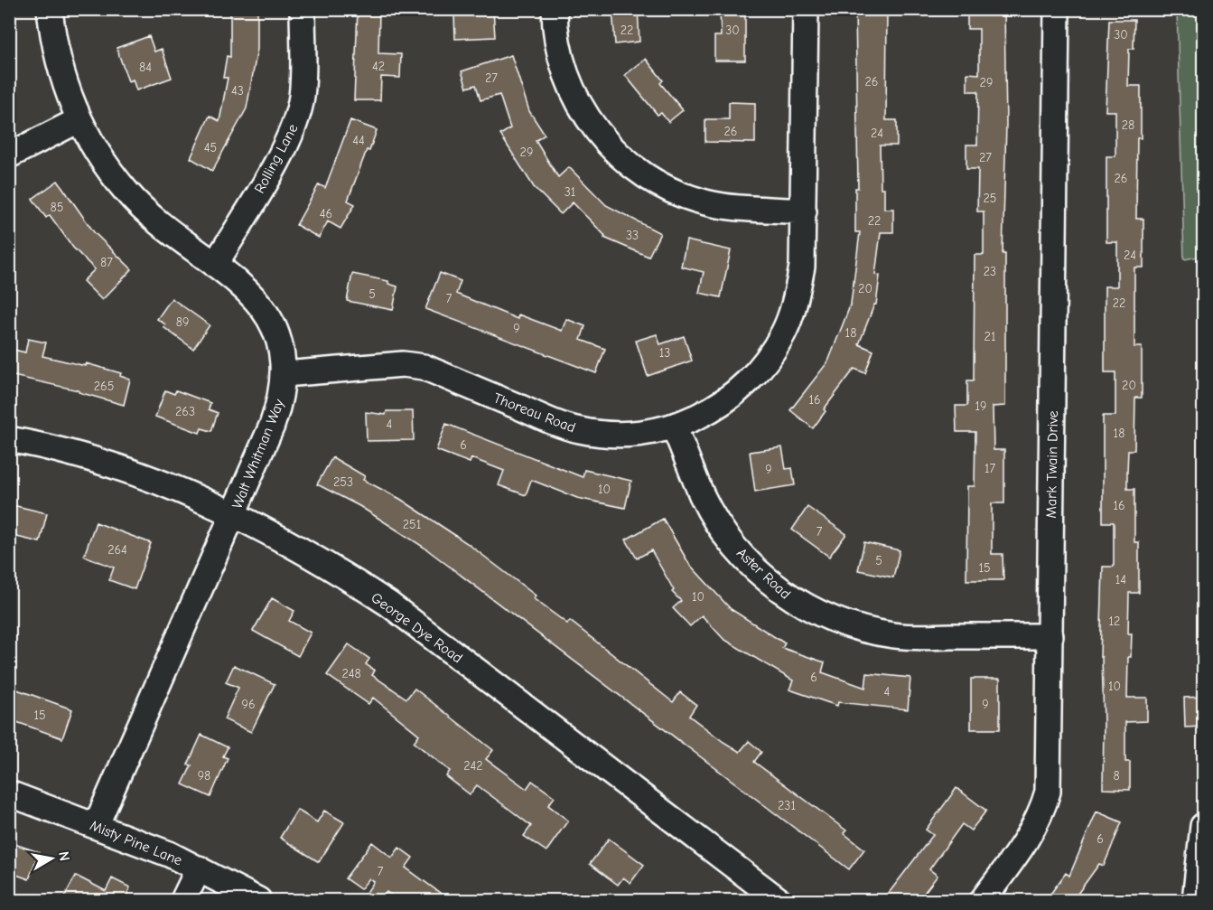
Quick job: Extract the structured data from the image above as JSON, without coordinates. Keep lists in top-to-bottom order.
{
  "streets": {
    "street": [
      "Rolling Lane",
      "Thoreau Road",
      "Walt Whitman Way",
      "Mark Twain Drive",
      "Aster Road",
      "George Dye Road",
      "Misty Pine Lane"
    ]
  },
  "crossings": [
    ["Rolling Lane", "Walt Whitman Way"],
    ["Thoreau Road", "Walt Whitman Way"],
    ["Thoreau Road", "Aster Road"],
    ["Walt Whitman Way", "George Dye Road"],
    ["Walt Whitman Way", "Misty Pine Lane"],
    ["Mark Twain Drive", "Aster Road"]
  ],
  "house_numbers": [
    "22",
    "30",
    "30",
    "42",
    "84",
    "27",
    "26",
    "29",
    "43",
    "28",
    "26",
    "24",
    "44",
    "45",
    "29",
    "27",
    "26",
    "31",
    "25",
    "85",
    "46",
    "22",
    "33",
    "24",
    "87",
    "23",
    "20",
    "5",
    "7",
    "22",
    "89",
    "9",
    "18",
    "21",
    "13",
    "20",
    "265",
    "16",
    "19",
    "263",
    "4",
    "18",
    "6",
    "17",
    "9",
    "253",
    "10",
    "16",
    "251",
    "7",
    "264",
    "5",
    "15",
    "14",
    "10",
    "12",
    "248",
    "6",
    "10",
    "4",
    "96",
    "9",
    "15",
    "242",
    "98",
    "8",
    "231",
    "6",
    "7"
  ],
  "north": "right"
}
